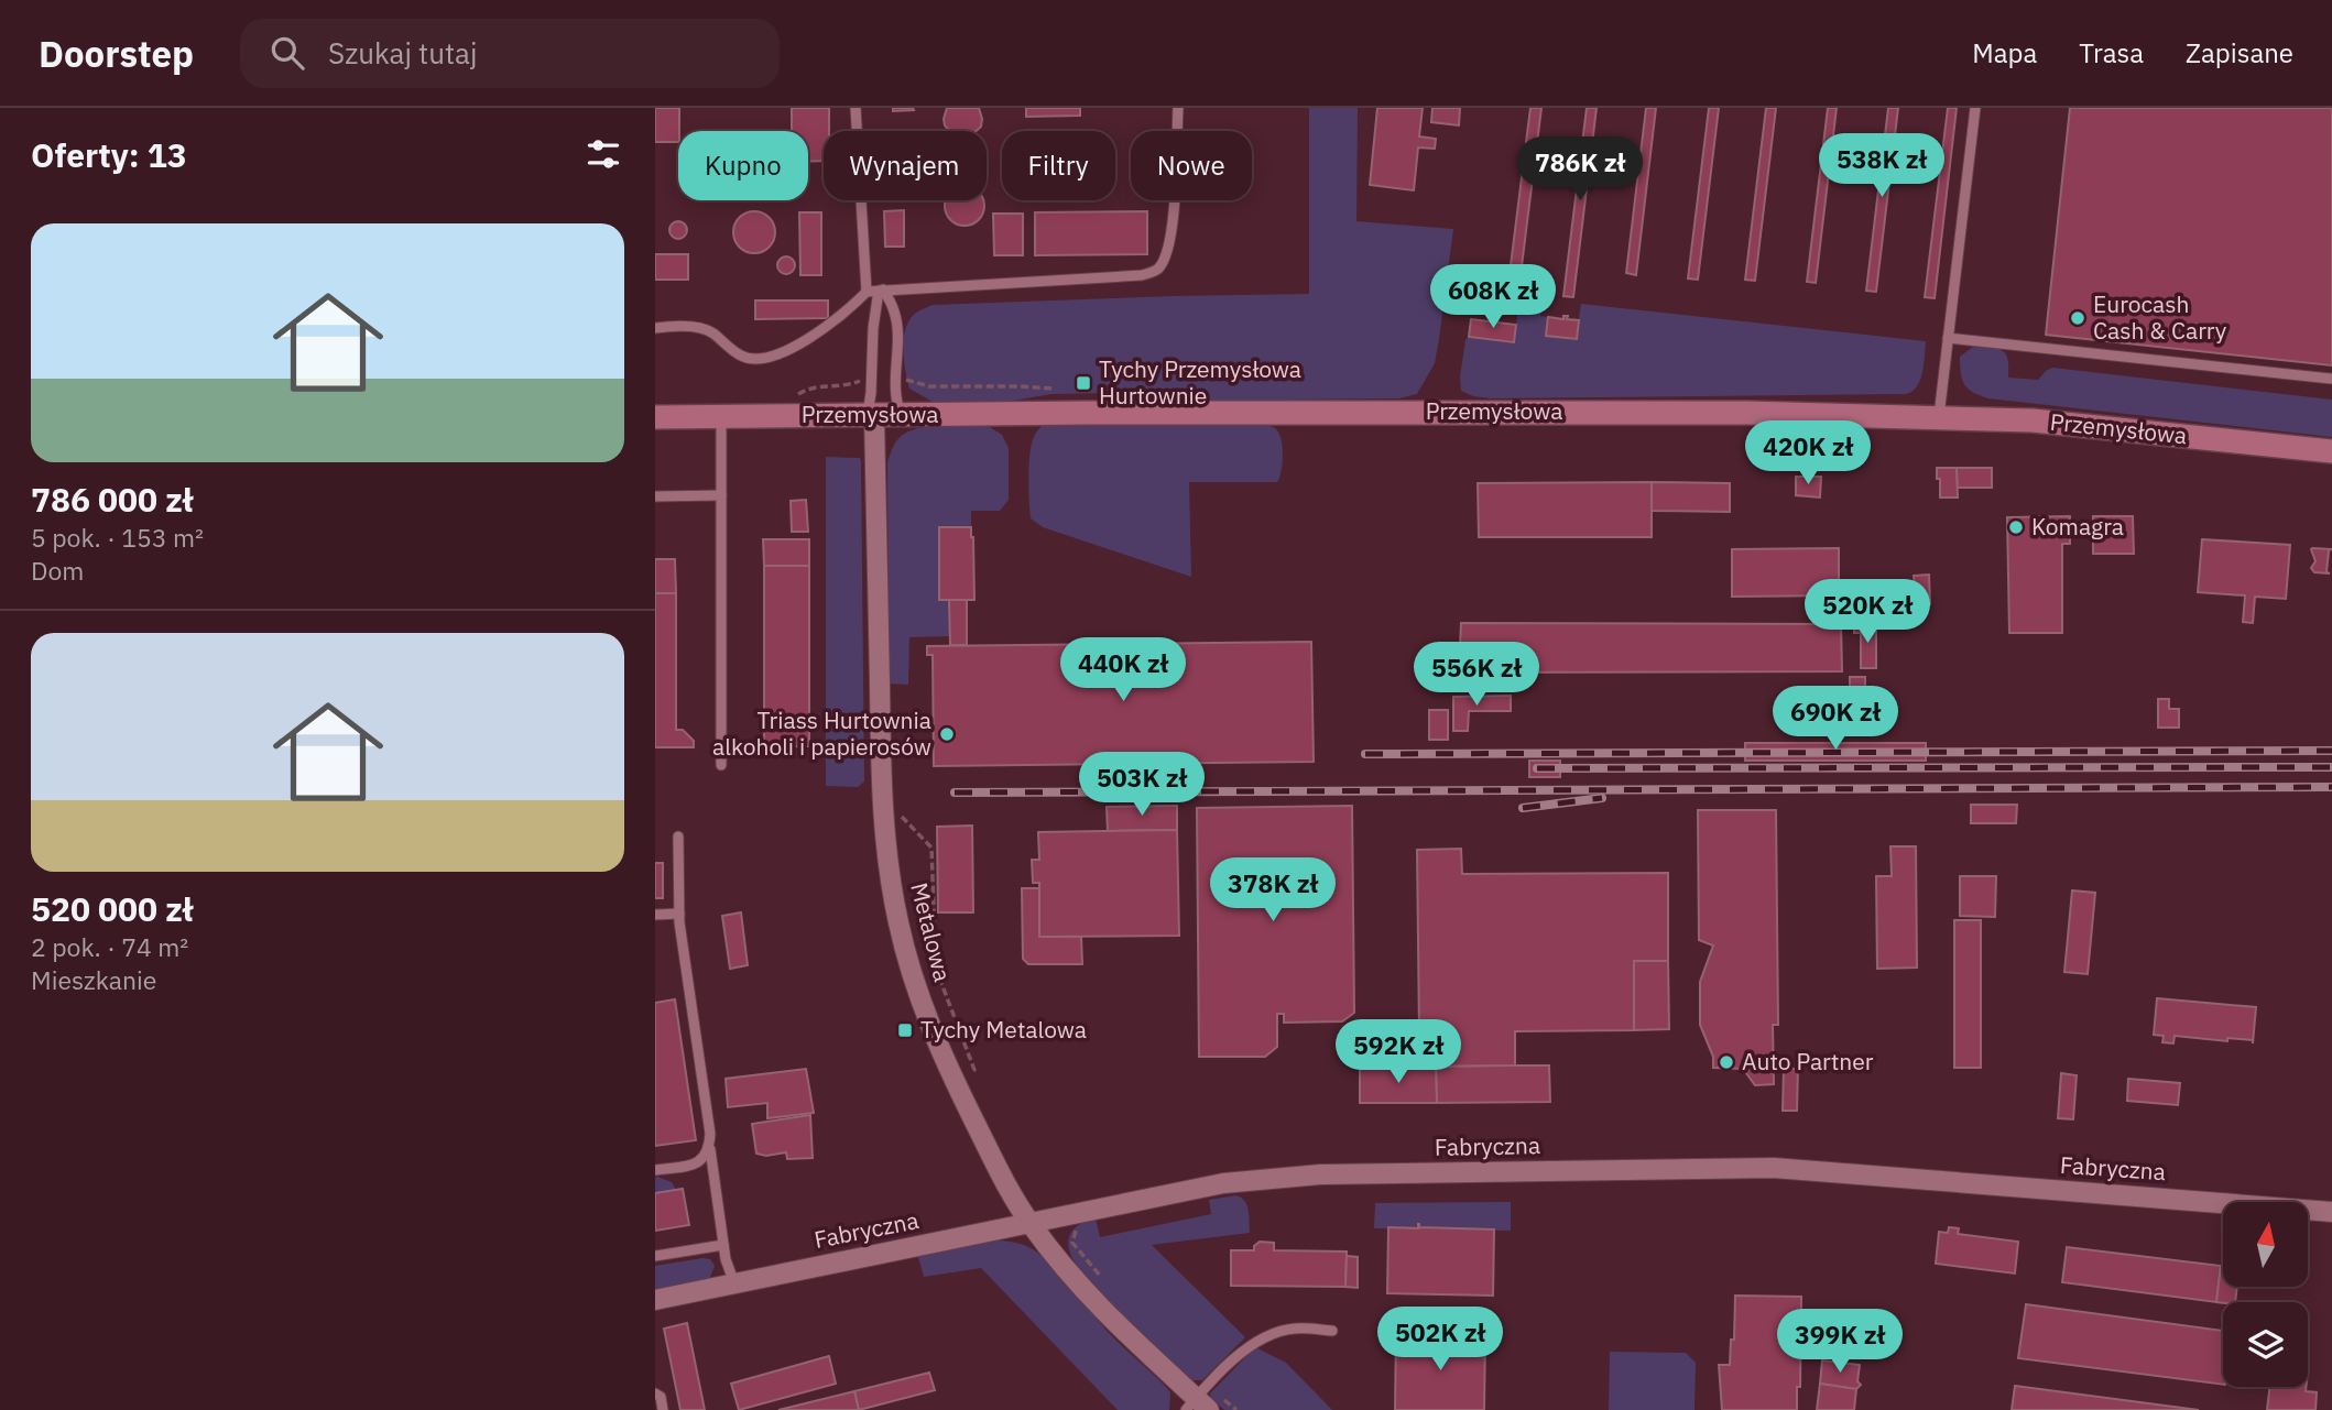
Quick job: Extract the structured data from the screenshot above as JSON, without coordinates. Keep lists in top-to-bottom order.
{
  "streets": {
    "street": ["Przemysłowa", "Metalowa", "Fabryczna"]
  },
  "crossings": [
    ["Przemysłowa", "Metalowa"],
    ["Metalowa", "Fabryczna"]
  ],
  "places": {
    "other": [
      "Eurocash Cash & Carry",
      "Komagra",
      "Triass Hurtownia alkoholi i papierosów",
      "Auto Partner"
    ],
    "transit": ["Tychy Przemysłowa Hurtownie", "Tychy Metalowa"]
  },
  "north": "top",
  "page": {
    "header": "Doorstep",
    "search": "Szukaj tutaj",
    "nav": ["Mapa", "Trasa", "Zapisane"],
    "heading": "Oferty: 13",
    "chip": [
      "Kupno",
      "Wynajem",
      "Filtry",
      "Nowe"
    ],
    "price": [
      "538K zł",
      "786K zł",
      "608K zł",
      "420K zł",
      "520K zł",
      "440K zł",
      "556K zł",
      "690K zł",
      "503K zł",
      "378K zł",
      "592K zł",
      "502K zł",
      "399K zł"
    ],
    "list": [
      {
        "name": "786 000 zł",
        "note": "5 pok. · 153 m² · Dom"
      },
      {
        "name": "520 000 zł",
        "note": "2 pok. · 74 m² · Mieszkanie"
      }
    ]
  }
}
